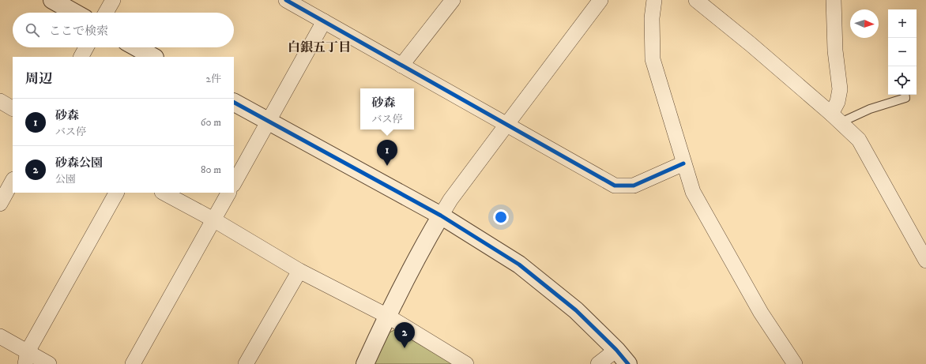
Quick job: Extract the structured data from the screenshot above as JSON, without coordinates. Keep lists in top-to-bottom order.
{
  "districts": ["白銀五丁目"],
  "north": "right",
  "page": {
    "map_buttons": ["+", "−"],
    "search": "ここで検索",
    "heading": ["周辺", "2件"],
    "popup": ["砂森", "バス停"],
    "list": [
      {
        "mark": "1",
        "name": "砂森",
        "note": "バス停",
        "value": "60 m"
      },
      {
        "mark": "2",
        "name": "砂森公園",
        "note": "公園",
        "value": "80 m"
      }
    ],
    "pins": ["1", "2"]
  }
}
